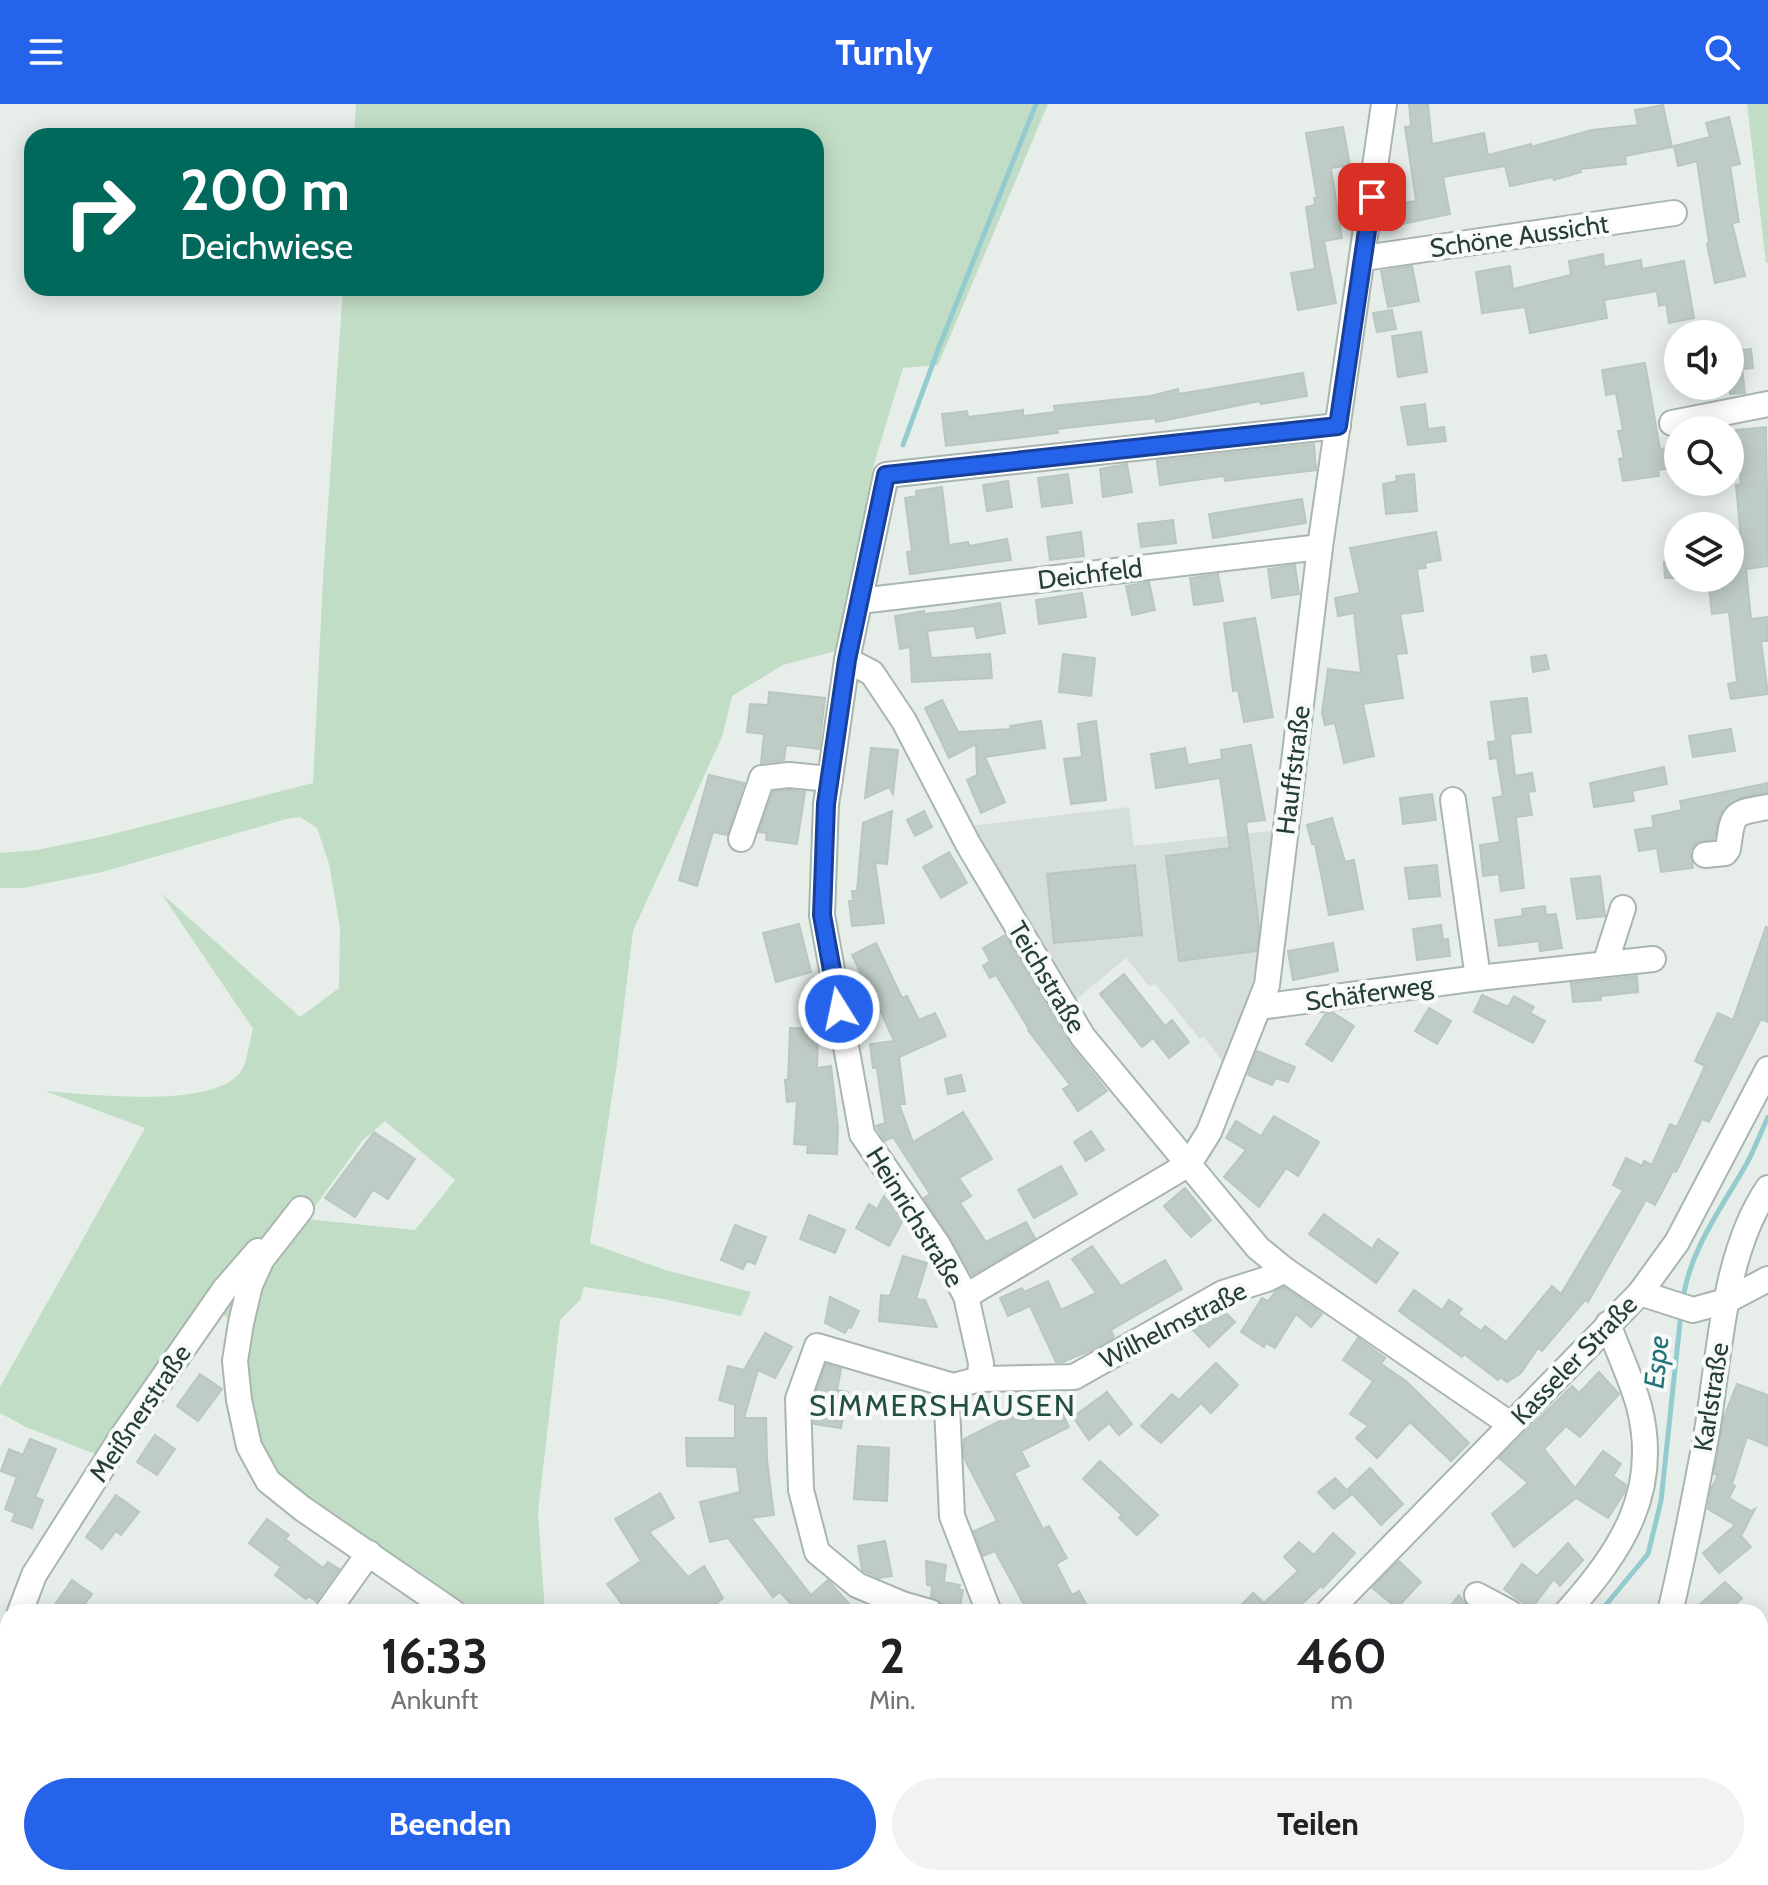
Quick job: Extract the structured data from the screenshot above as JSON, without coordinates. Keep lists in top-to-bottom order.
{
  "streets": {
    "street": [
      "Schöne Aussicht",
      "Deichfeld",
      "Hauffstraße",
      "Teichstraße",
      "Schäferweg",
      "Heinrichstraße",
      "Wilhelmstraße",
      "Kasseler Straße",
      "Karlstraße",
      "Meißnerstraße"
    ]
  },
  "crossings": [
    ["Schöne Aussicht", "Hauffstraße"],
    ["Deichfeld", "Hauffstraße"],
    ["Deichfeld", "Heinrichstraße"],
    ["Hauffstraße", "Teichstraße"],
    ["Hauffstraße", "Schäferweg"],
    ["Hauffstraße", "Heinrichstraße"],
    ["Teichstraße", "Heinrichstraße"],
    ["Teichstraße", "Wilhelmstraße"],
    ["Heinrichstraße", "Wilhelmstraße"]
  ],
  "districts": ["SIMMERSHAUSEN"],
  "water": ["Espe"],
  "page": {
    "header": "Turnly",
    "turn": ["200 m", "Deichwiese"],
    "eta": [
      "16:33",
      "Ankunft",
      "2",
      "Min.",
      "460",
      "m"
    ],
    "buttons": ["Beenden", "Teilen"]
  }
}
